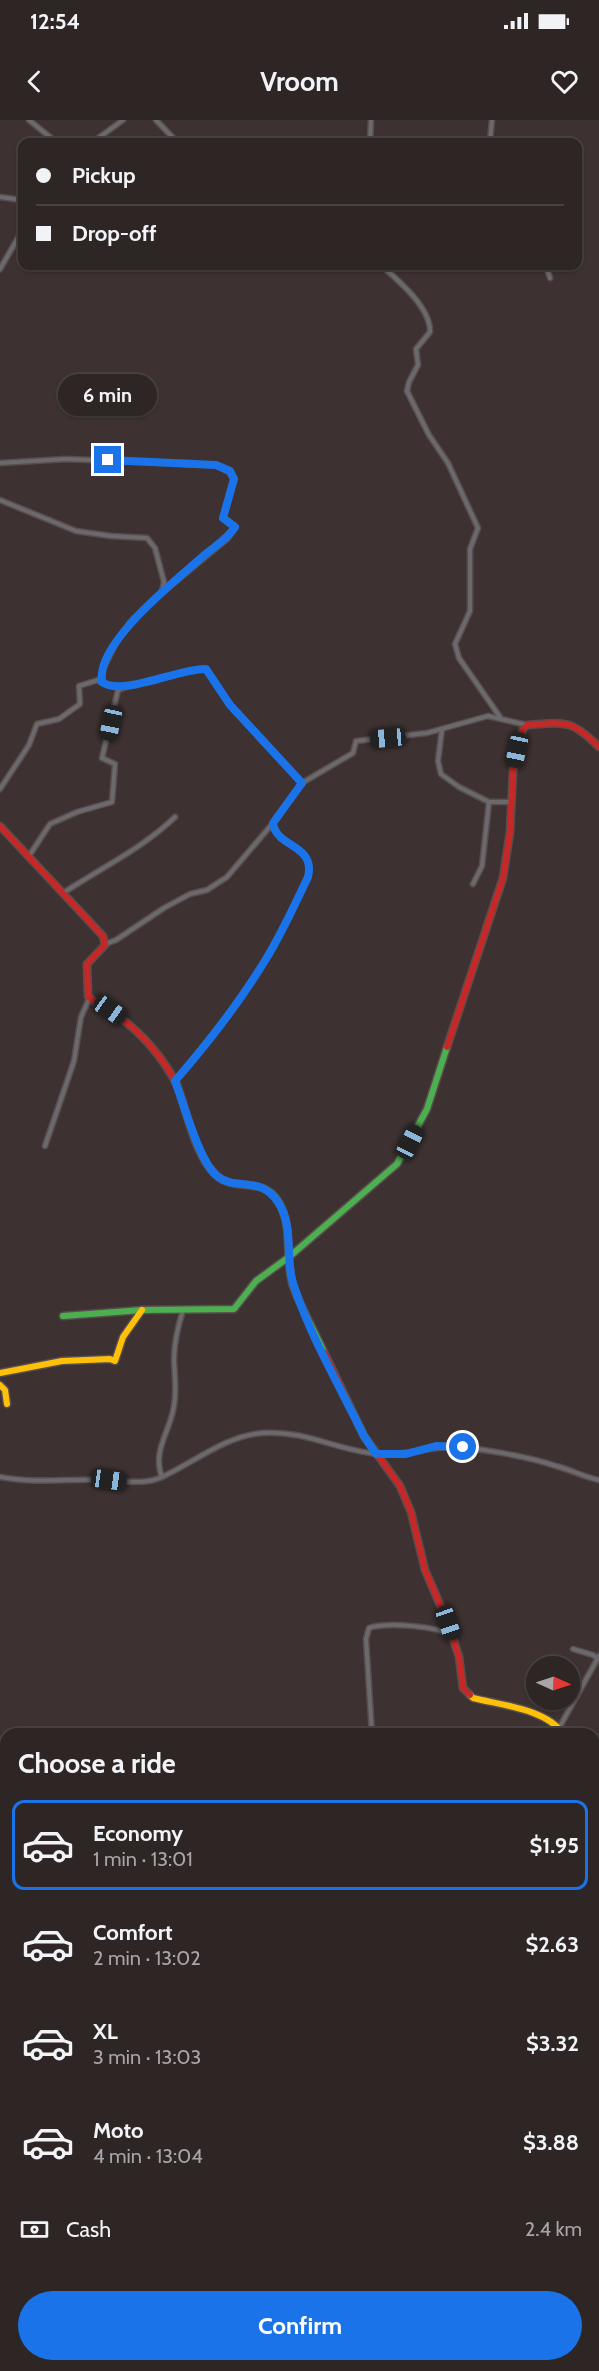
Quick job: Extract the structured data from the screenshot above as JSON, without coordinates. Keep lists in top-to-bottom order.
{
  "north": "right",
  "page": {
    "status": "12:54",
    "header": "Vroom",
    "banner": ["Pickup", "Drop-off"],
    "bubble": "6 min",
    "heading": "Choose a ride",
    "list": [
      {
        "name": "Economy",
        "note": "1 min · 13:01",
        "value": "$1.95"
      },
      {
        "name": "Comfort",
        "note": "2 min · 13:02",
        "value": "$2.63"
      },
      {
        "name": "XL",
        "note": "3 min · 13:03",
        "value": "$3.32"
      },
      {
        "name": "Moto",
        "note": "4 min · 13:04",
        "value": "$3.88"
      }
    ],
    "pay": ["Cash", "2.4 km"],
    "buttons": "Confirm"
  }
}
